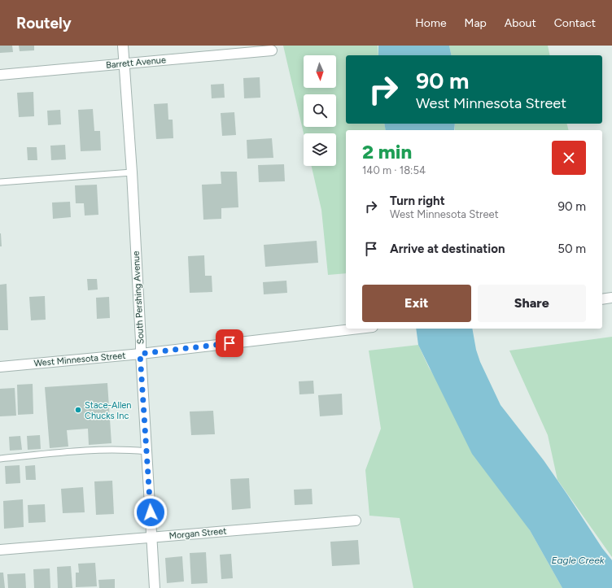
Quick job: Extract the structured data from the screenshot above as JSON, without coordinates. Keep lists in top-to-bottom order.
{
  "streets": {
    "street": [
      "Barrett Avenue",
      "South Pershing Avenue",
      "West Minnesota Street",
      "Morgan Street"
    ]
  },
  "crossings": [
    ["Barrett Avenue", "South Pershing Avenue"],
    ["South Pershing Avenue", "West Minnesota Street"],
    ["South Pershing Avenue", "Morgan Street"]
  ],
  "water": ["Eagle Creek"],
  "places": ["Stace-Allen Chucks Inc"],
  "north": "bottom",
  "page": {
    "header": "Routely",
    "nav": [
      "Home",
      "Map",
      "About",
      "Contact"
    ],
    "turn": ["90 m", "West Minnesota Street"],
    "heading": ["2 min", "140 m · 18:54"],
    "list": [
      {
        "name": "Turn right",
        "note": "West Minnesota Street",
        "value": "90 m"
      },
      {
        "name": "Arrive at destination",
        "value": "50 m"
      }
    ],
    "buttons": ["Exit", "Share"]
  }
}
